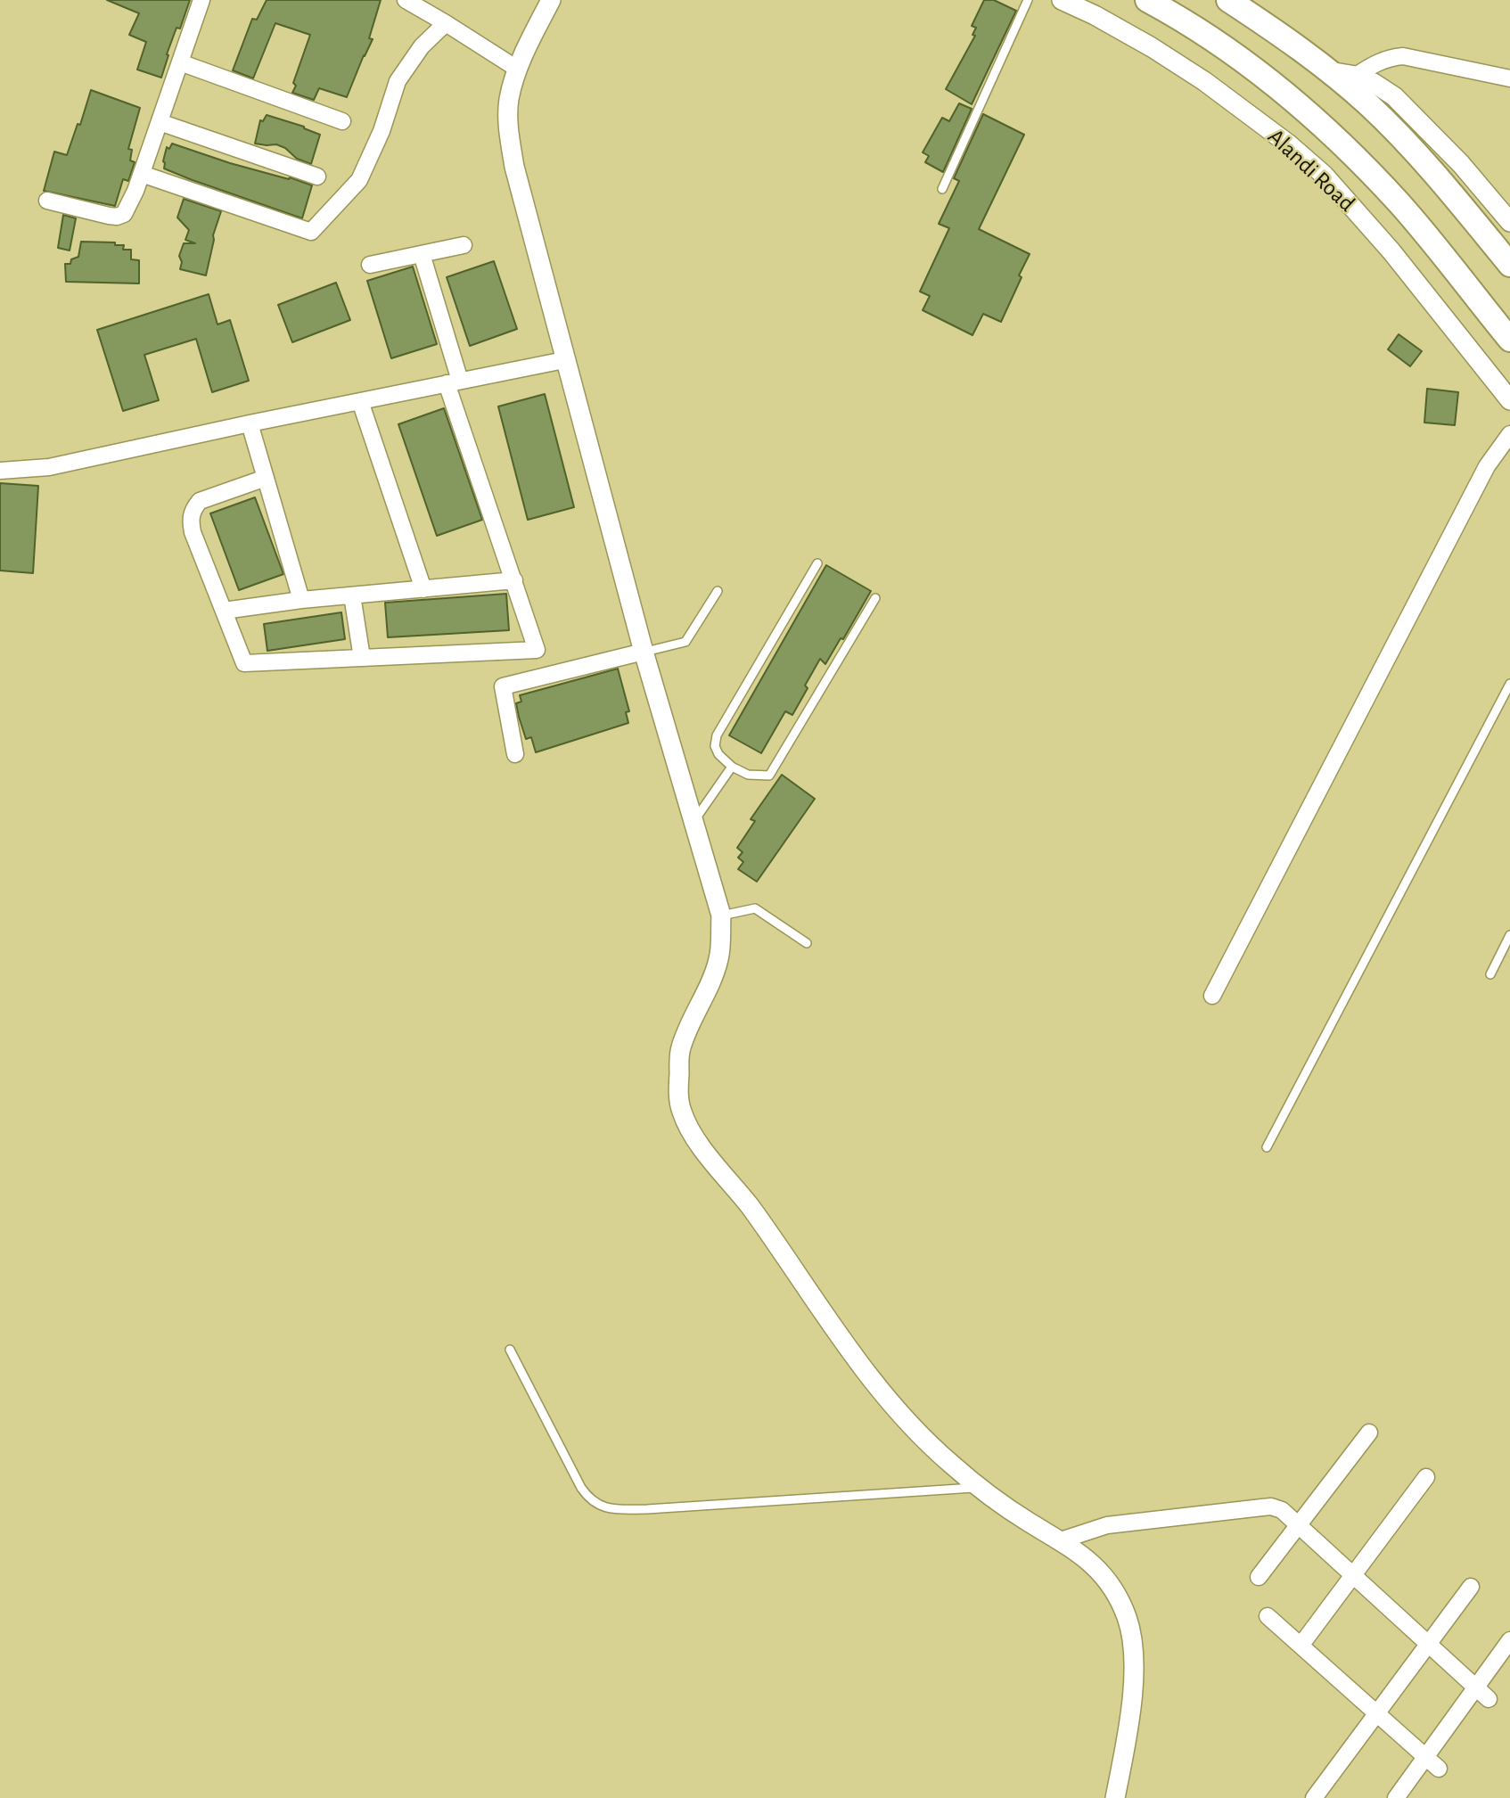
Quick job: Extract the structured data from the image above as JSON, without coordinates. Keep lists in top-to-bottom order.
{
  "streets": {
    "street": ["Alandi Road"]
  }
}
